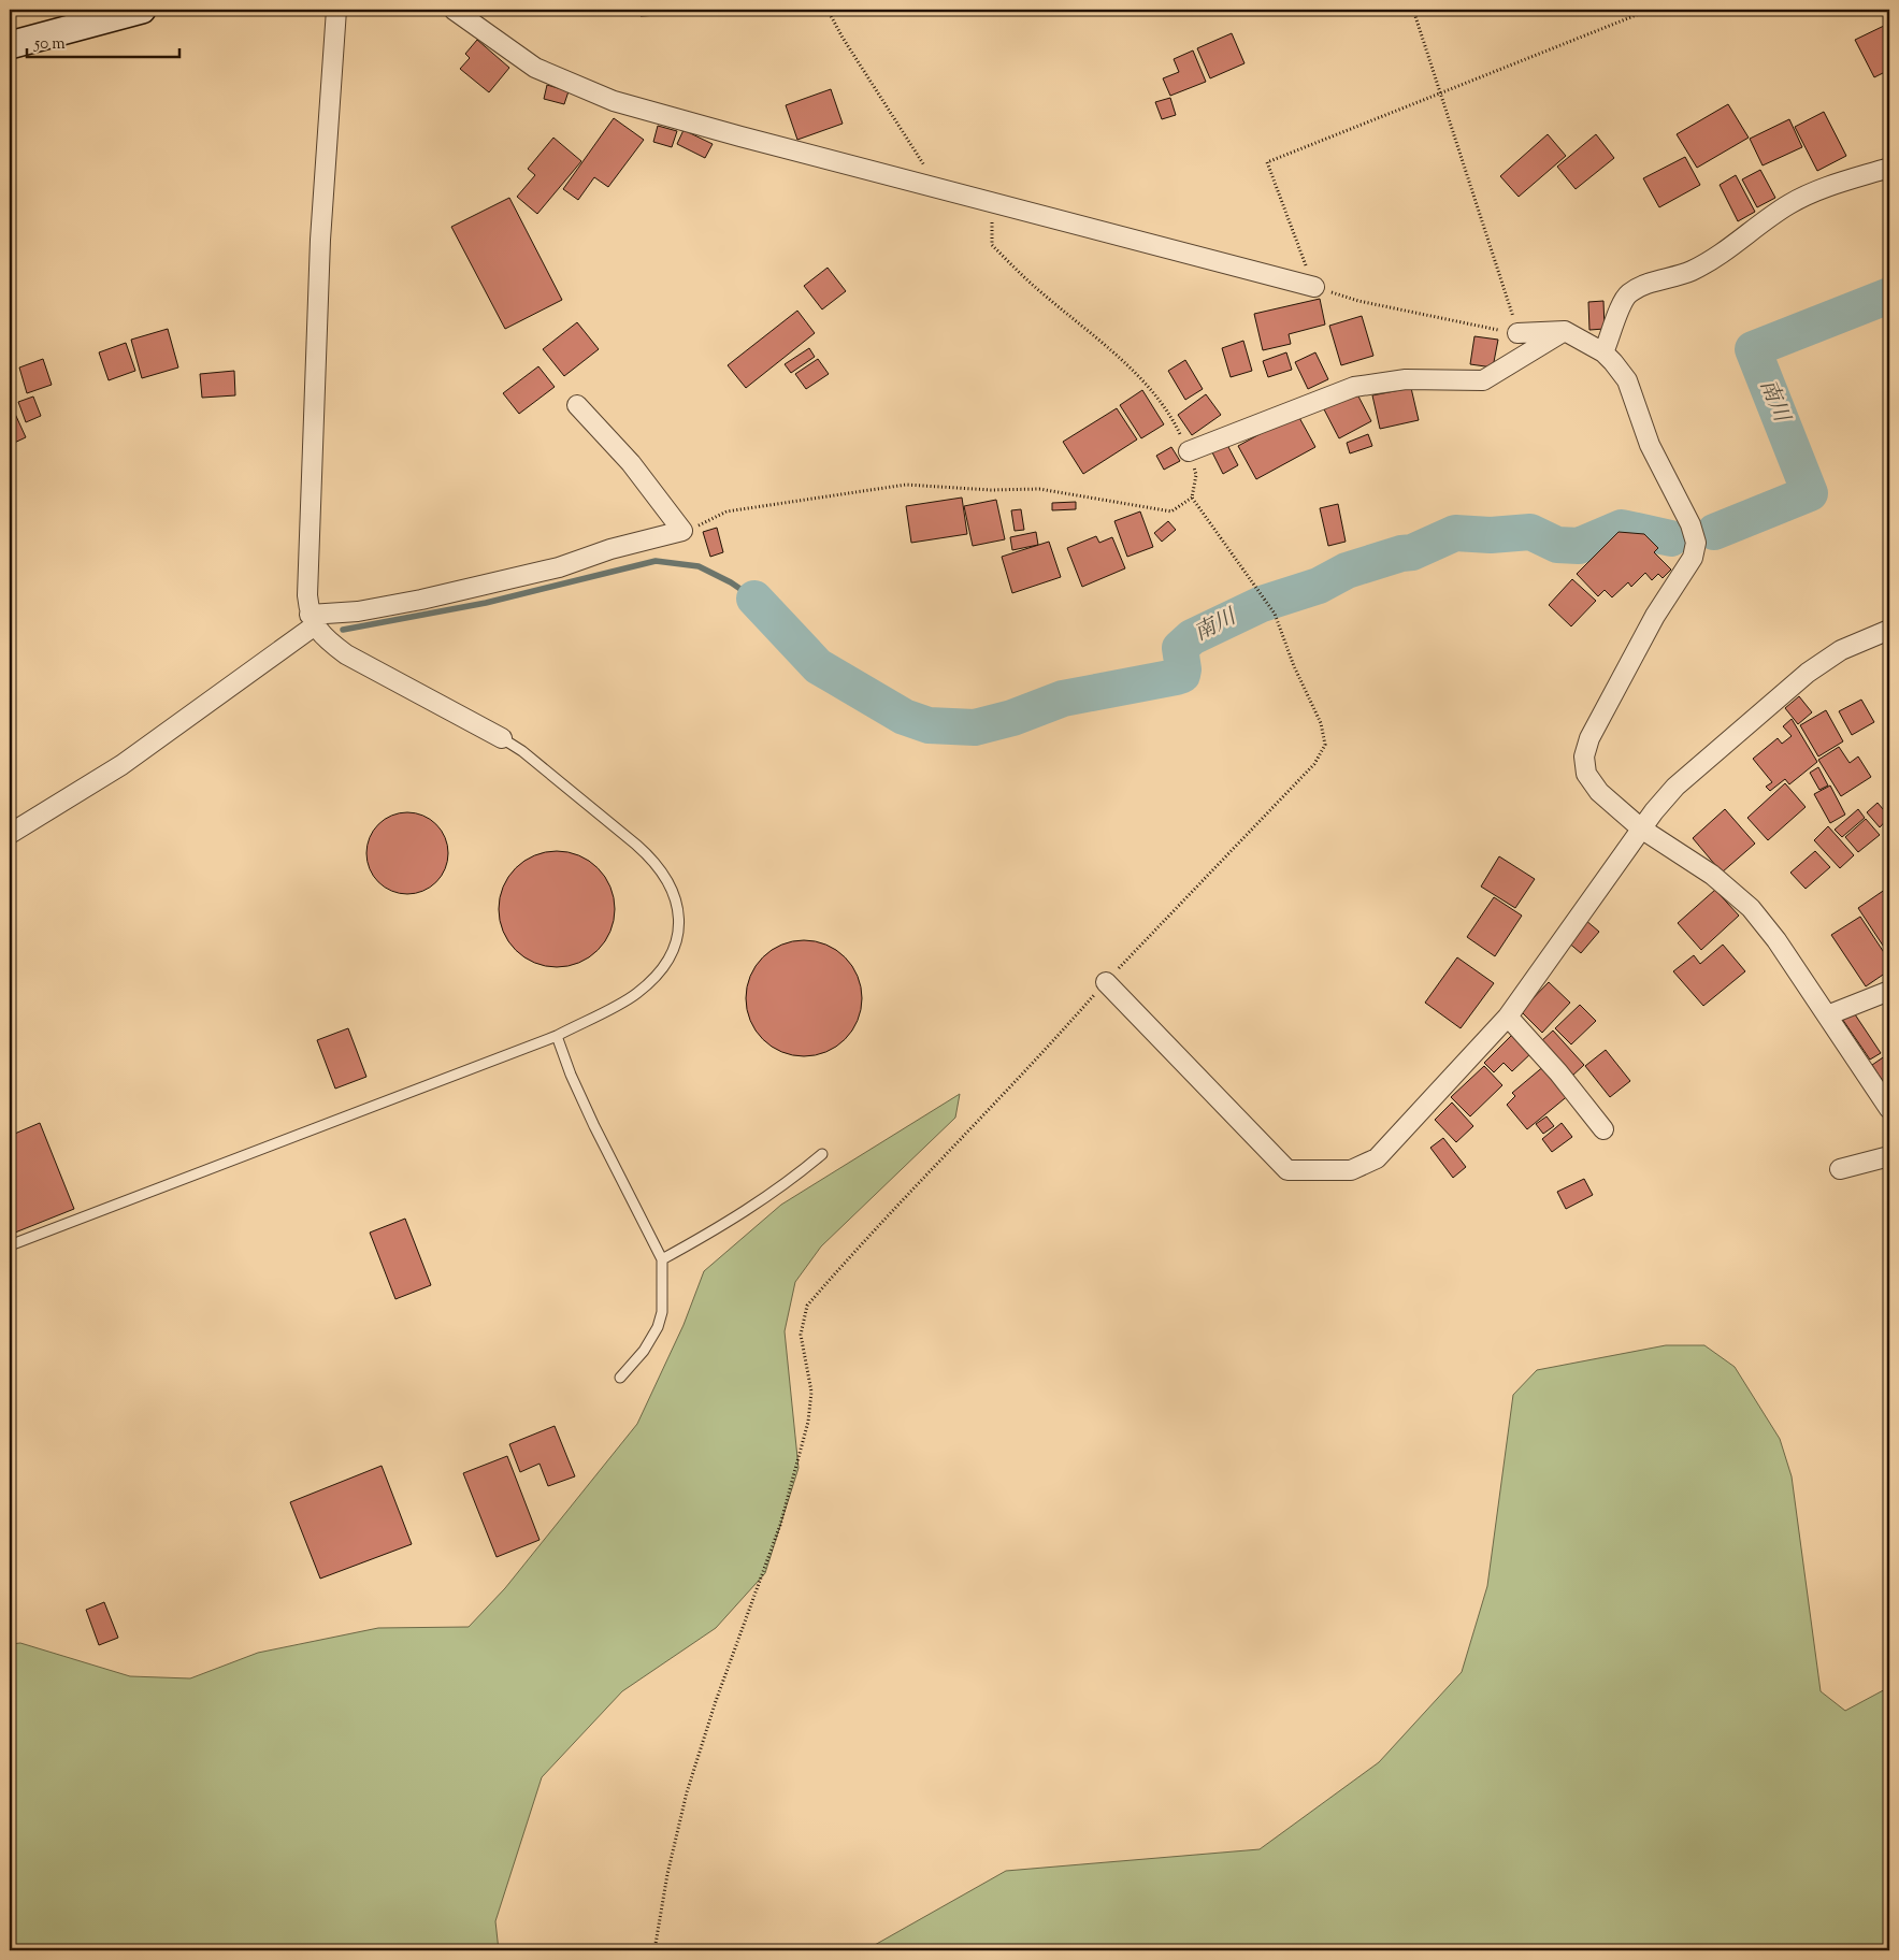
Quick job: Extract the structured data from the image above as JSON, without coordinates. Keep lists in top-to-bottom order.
{
  "water": ["南川"],
  "scale_bar": "50 m"
}
